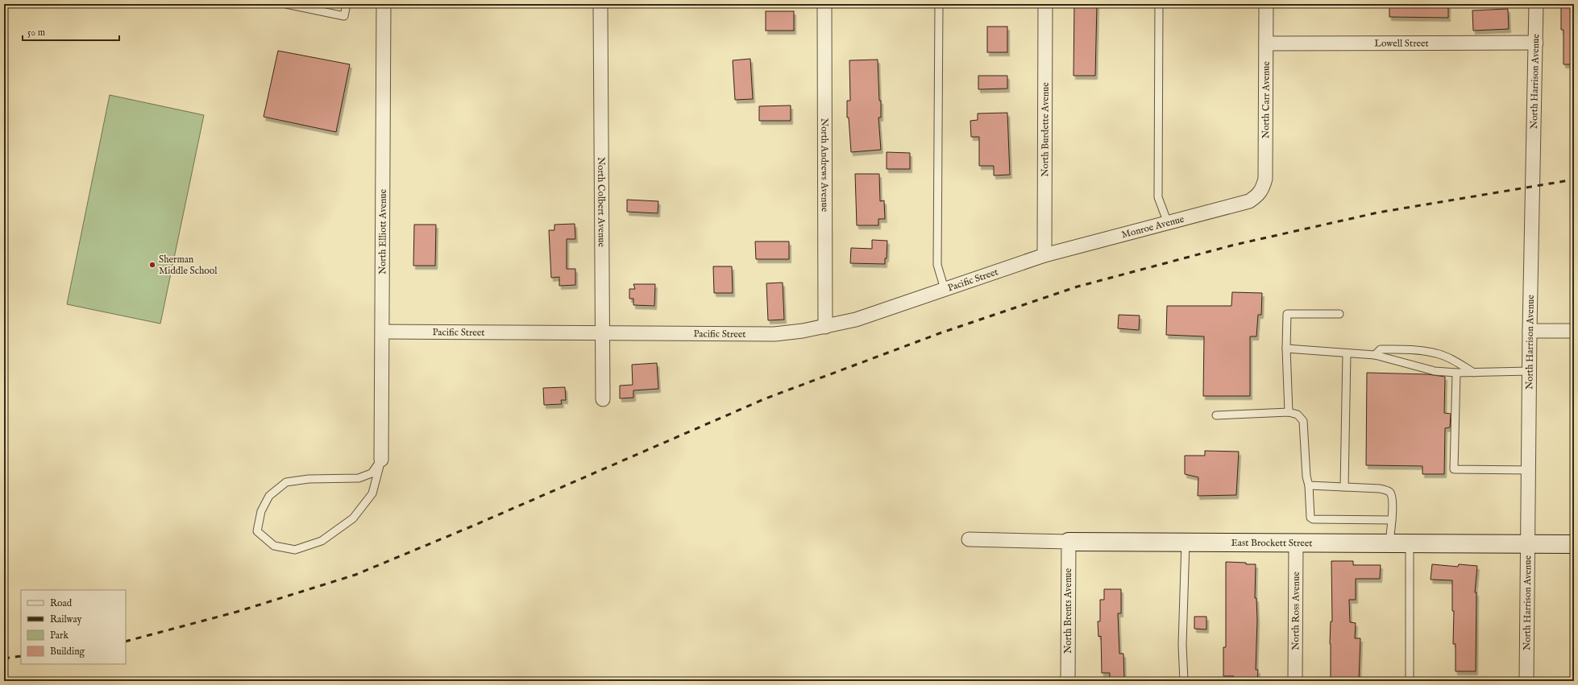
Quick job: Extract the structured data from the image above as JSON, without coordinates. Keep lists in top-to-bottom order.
{
  "streets": {
    "street": [
      "Lowell Street",
      "North Harrison Avenue",
      "North Carr Avenue",
      "North Burdette Avenue",
      "North Andrews Avenue",
      "North Colbert Avenue",
      "Monroe Avenue",
      "North Elliott Avenue",
      "Pacific Street",
      "East Brockett Street",
      "North Brents Avenue",
      "North Ross Avenue"
    ]
  },
  "crossings": [
    ["Lowell Street", "North Harrison Avenue"],
    ["Lowell Street", "North Carr Avenue"],
    ["North Harrison Avenue", "East Brockett Street"],
    ["North Carr Avenue", "Monroe Avenue"],
    ["North Burdette Avenue", "Monroe Avenue"],
    ["North Burdette Avenue", "Pacific Street"],
    ["North Andrews Avenue", "Pacific Street"],
    ["North Colbert Avenue", "Pacific Street"],
    ["Monroe Avenue", "Pacific Street"],
    ["North Elliott Avenue", "Pacific Street"],
    ["East Brockett Street", "North Brents Avenue"],
    ["East Brockett Street", "North Ross Avenue"]
  ],
  "places": ["Sherman Middle School"],
  "legend": [
    "Road",
    "Railway",
    "Park",
    "Building"
  ],
  "scale_bar": "50 m"
}
